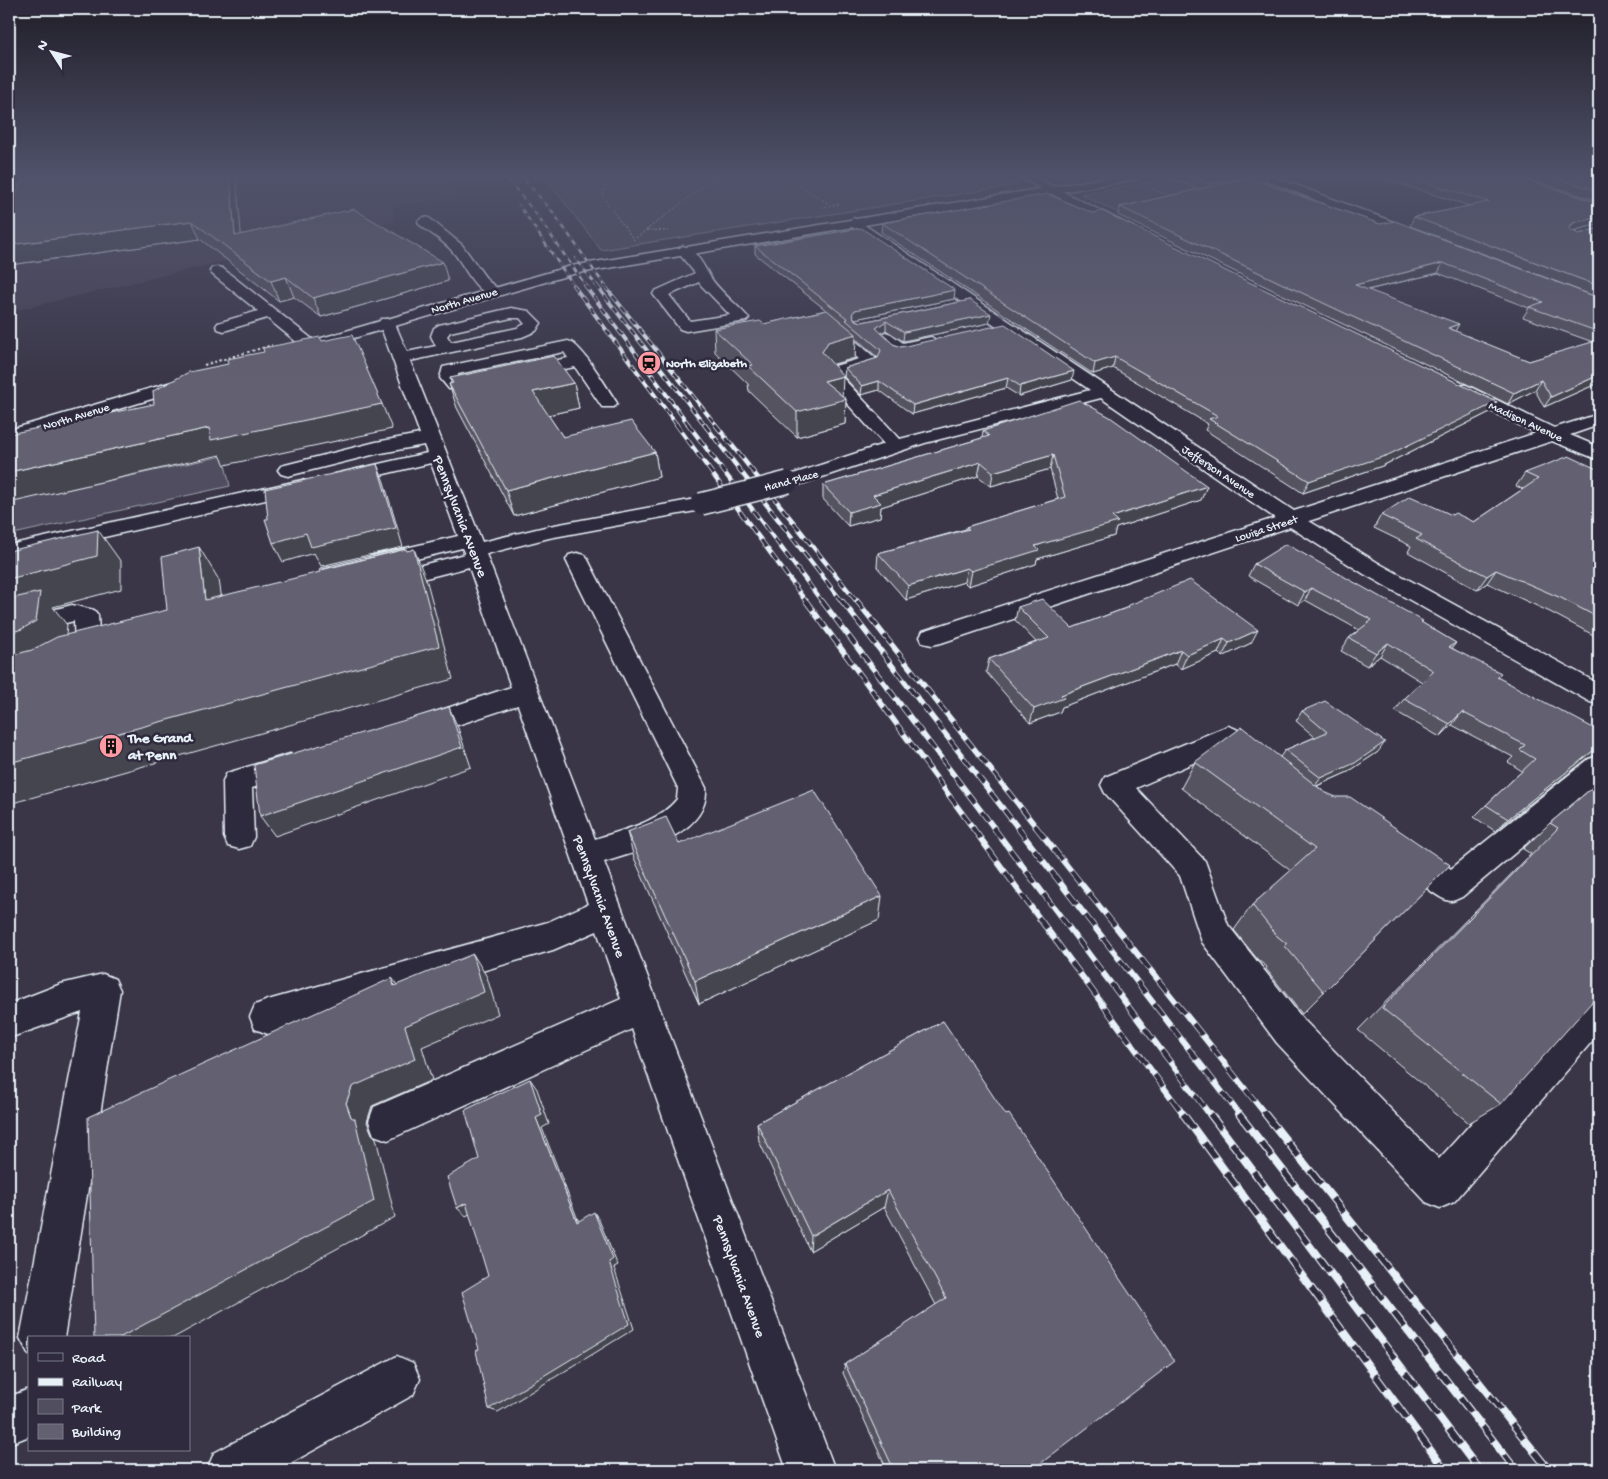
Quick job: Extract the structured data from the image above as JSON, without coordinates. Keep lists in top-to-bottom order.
{
  "streets": {
    "street": [
      "North Avenue",
      "Madison Avenue",
      "Jefferson Avenue",
      "Hand Place",
      "Pennsylvania Avenue",
      "Louisa Street"
    ]
  },
  "crossings": [
    ["North Avenue", "Pennsylvania Avenue"],
    ["Madison Avenue", "Louisa Street"],
    ["Jefferson Avenue", "Hand Place"],
    ["Jefferson Avenue", "Louisa Street"],
    ["Hand Place", "Pennsylvania Avenue"]
  ],
  "places": {
    "station": ["North Elizabeth"],
    "building": ["The Grand at Penn"]
  },
  "legend": [
    "Road",
    "Railway",
    "Park",
    "Building"
  ],
  "north": "top left"
}
